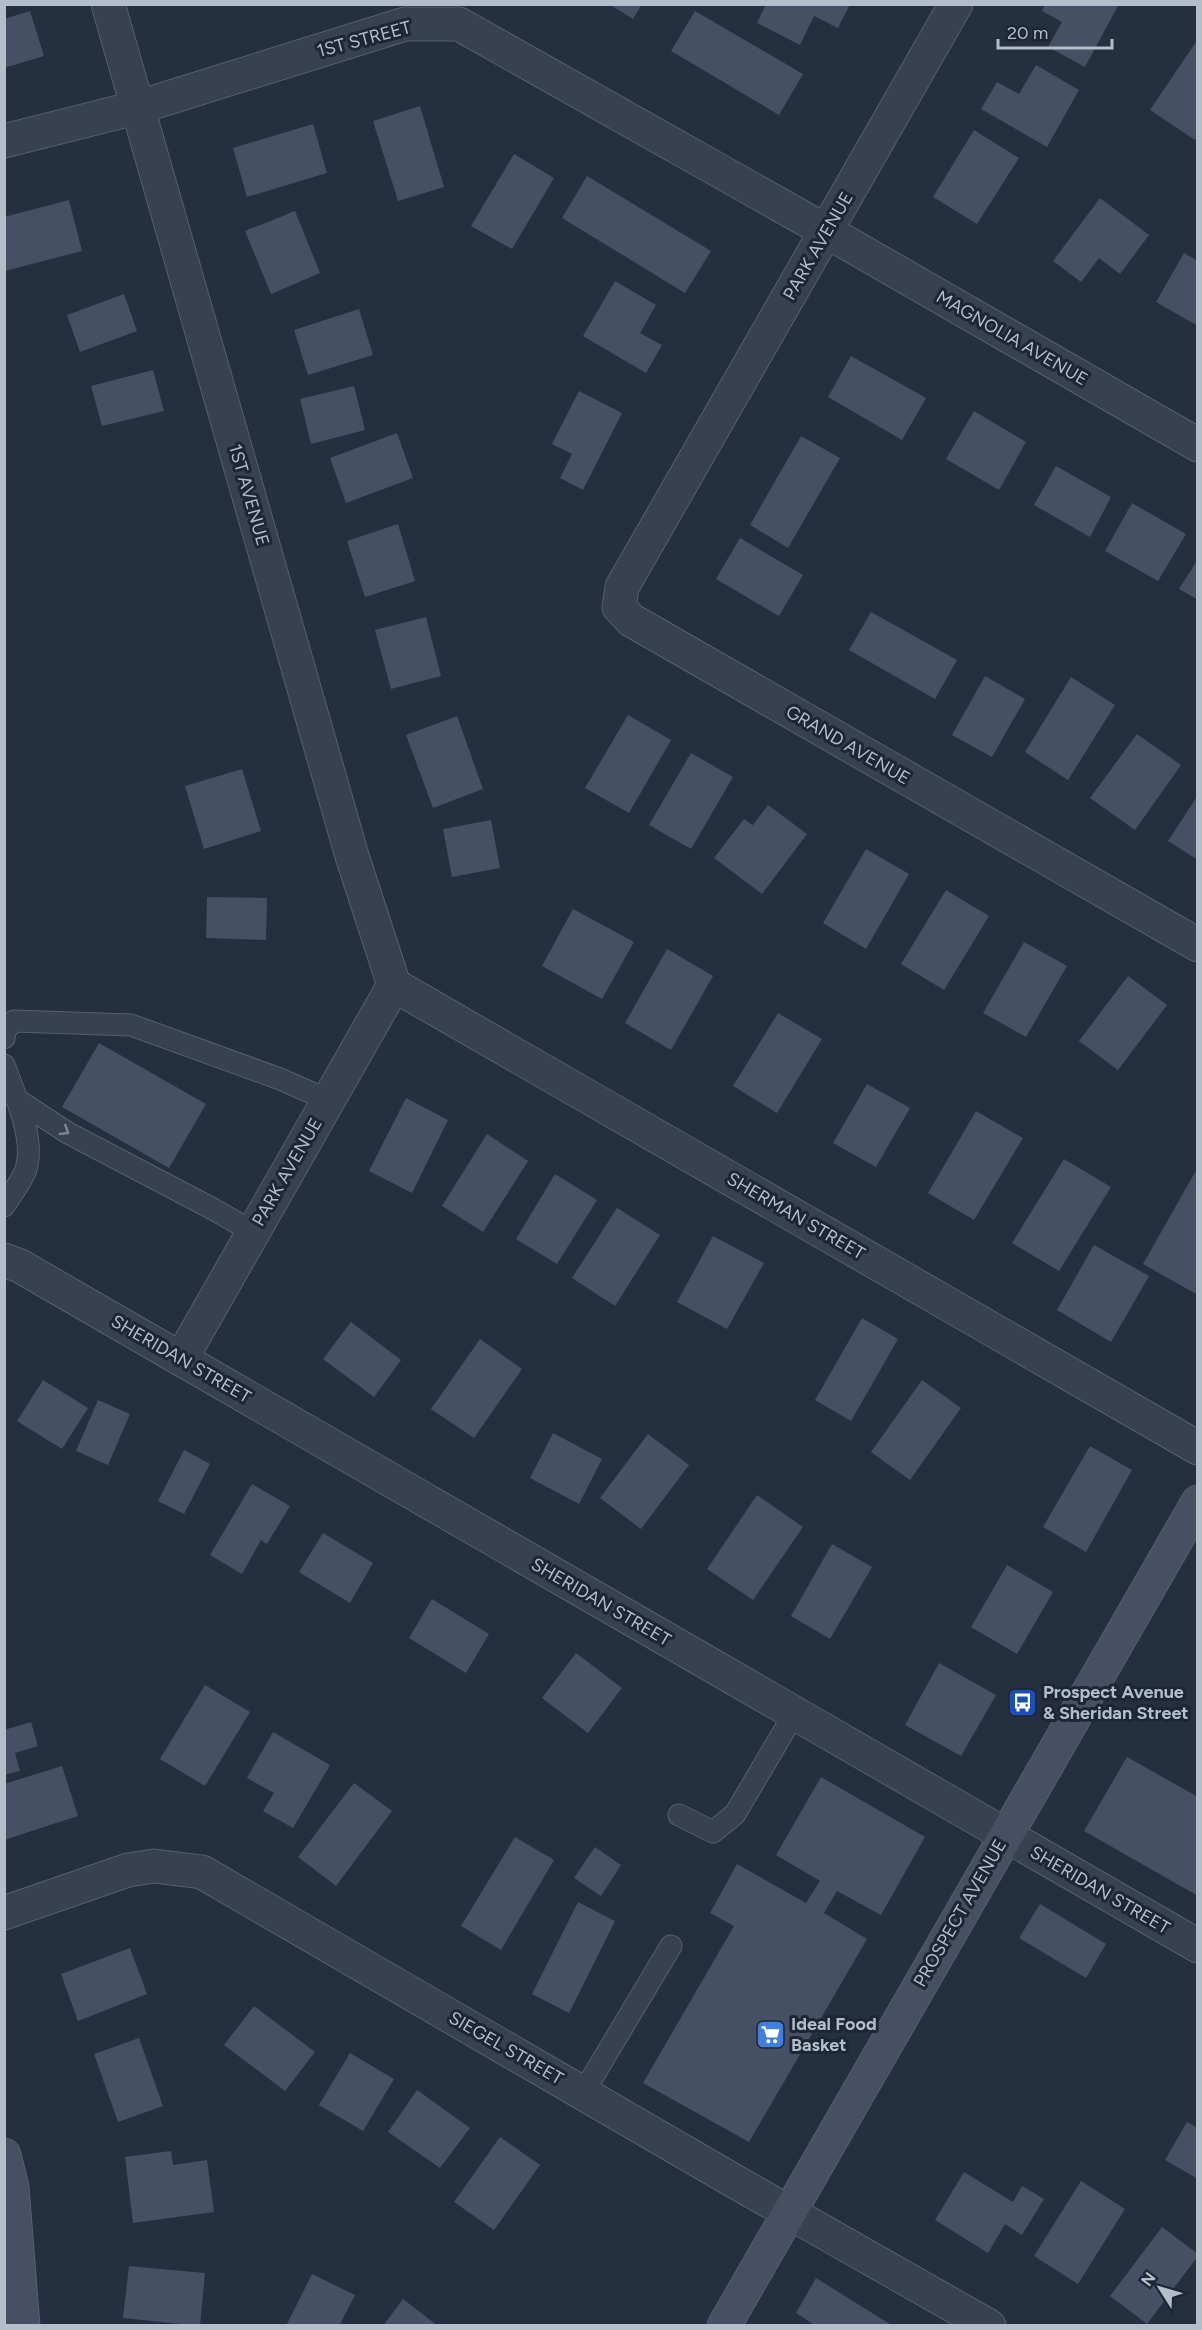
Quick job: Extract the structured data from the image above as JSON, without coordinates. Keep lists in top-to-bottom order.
{
  "streets": {
    "main road": ["PROSPECT AVENUE"],
    "street": [
      "1ST STREET",
      "PARK AVENUE",
      "MAGNOLIA AVENUE",
      "1ST AVENUE",
      "GRAND AVENUE",
      "SHERMAN STREET",
      "SHERIDAN STREET",
      "SIEGEL STREET"
    ]
  },
  "crossings": [
    ["1ST STREET", "PARK AVENUE"],
    ["1ST STREET", "MAGNOLIA AVENUE"],
    ["1ST STREET", "1ST AVENUE"],
    ["PARK AVENUE", "MAGNOLIA AVENUE"],
    ["PARK AVENUE", "1ST AVENUE"],
    ["PARK AVENUE", "GRAND AVENUE"],
    ["PARK AVENUE", "SHERMAN STREET"],
    ["PARK AVENUE", "SHERIDAN STREET"],
    ["1ST AVENUE", "SHERMAN STREET"],
    ["SHERIDAN STREET", "PROSPECT AVENUE"],
    ["PROSPECT AVENUE", "SIEGEL STREET"]
  ],
  "places": {
    "bus stop": ["Prospect Avenue & Sheridan Street"],
    "supermarket": ["Ideal Food Basket"]
  },
  "scale_bar": "20 m",
  "north": "top left"
}
